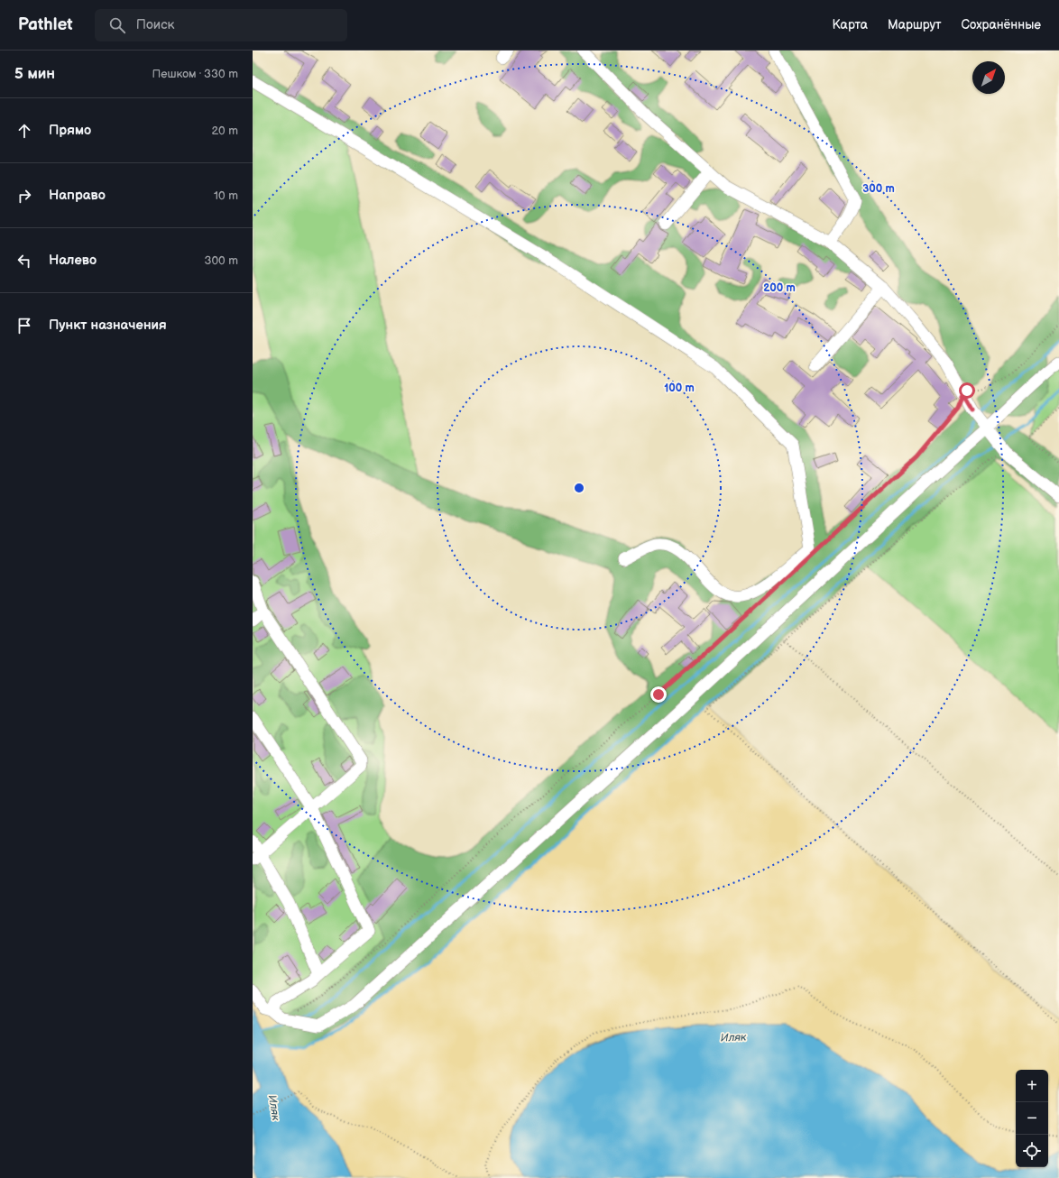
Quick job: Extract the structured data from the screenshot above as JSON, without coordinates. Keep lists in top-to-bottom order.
{
  "water": ["Иляк"],
  "north": "top right",
  "page": {
    "header": "Pathlet",
    "search": "Поиск",
    "nav": ["Карта", "Маршрут", "Сохранённые"],
    "heading": ["5 мин", "Пешком · 330 m"],
    "list": [
      ["Прямо", "20 m"],
      ["Направо", "10 m"],
      ["Налево", "300 m"],
      "Пункт назначения"
    ],
    "map_buttons": ["+", "−"]
  },
  "rings": ["300 m", "200 m", "100 m"]
}
